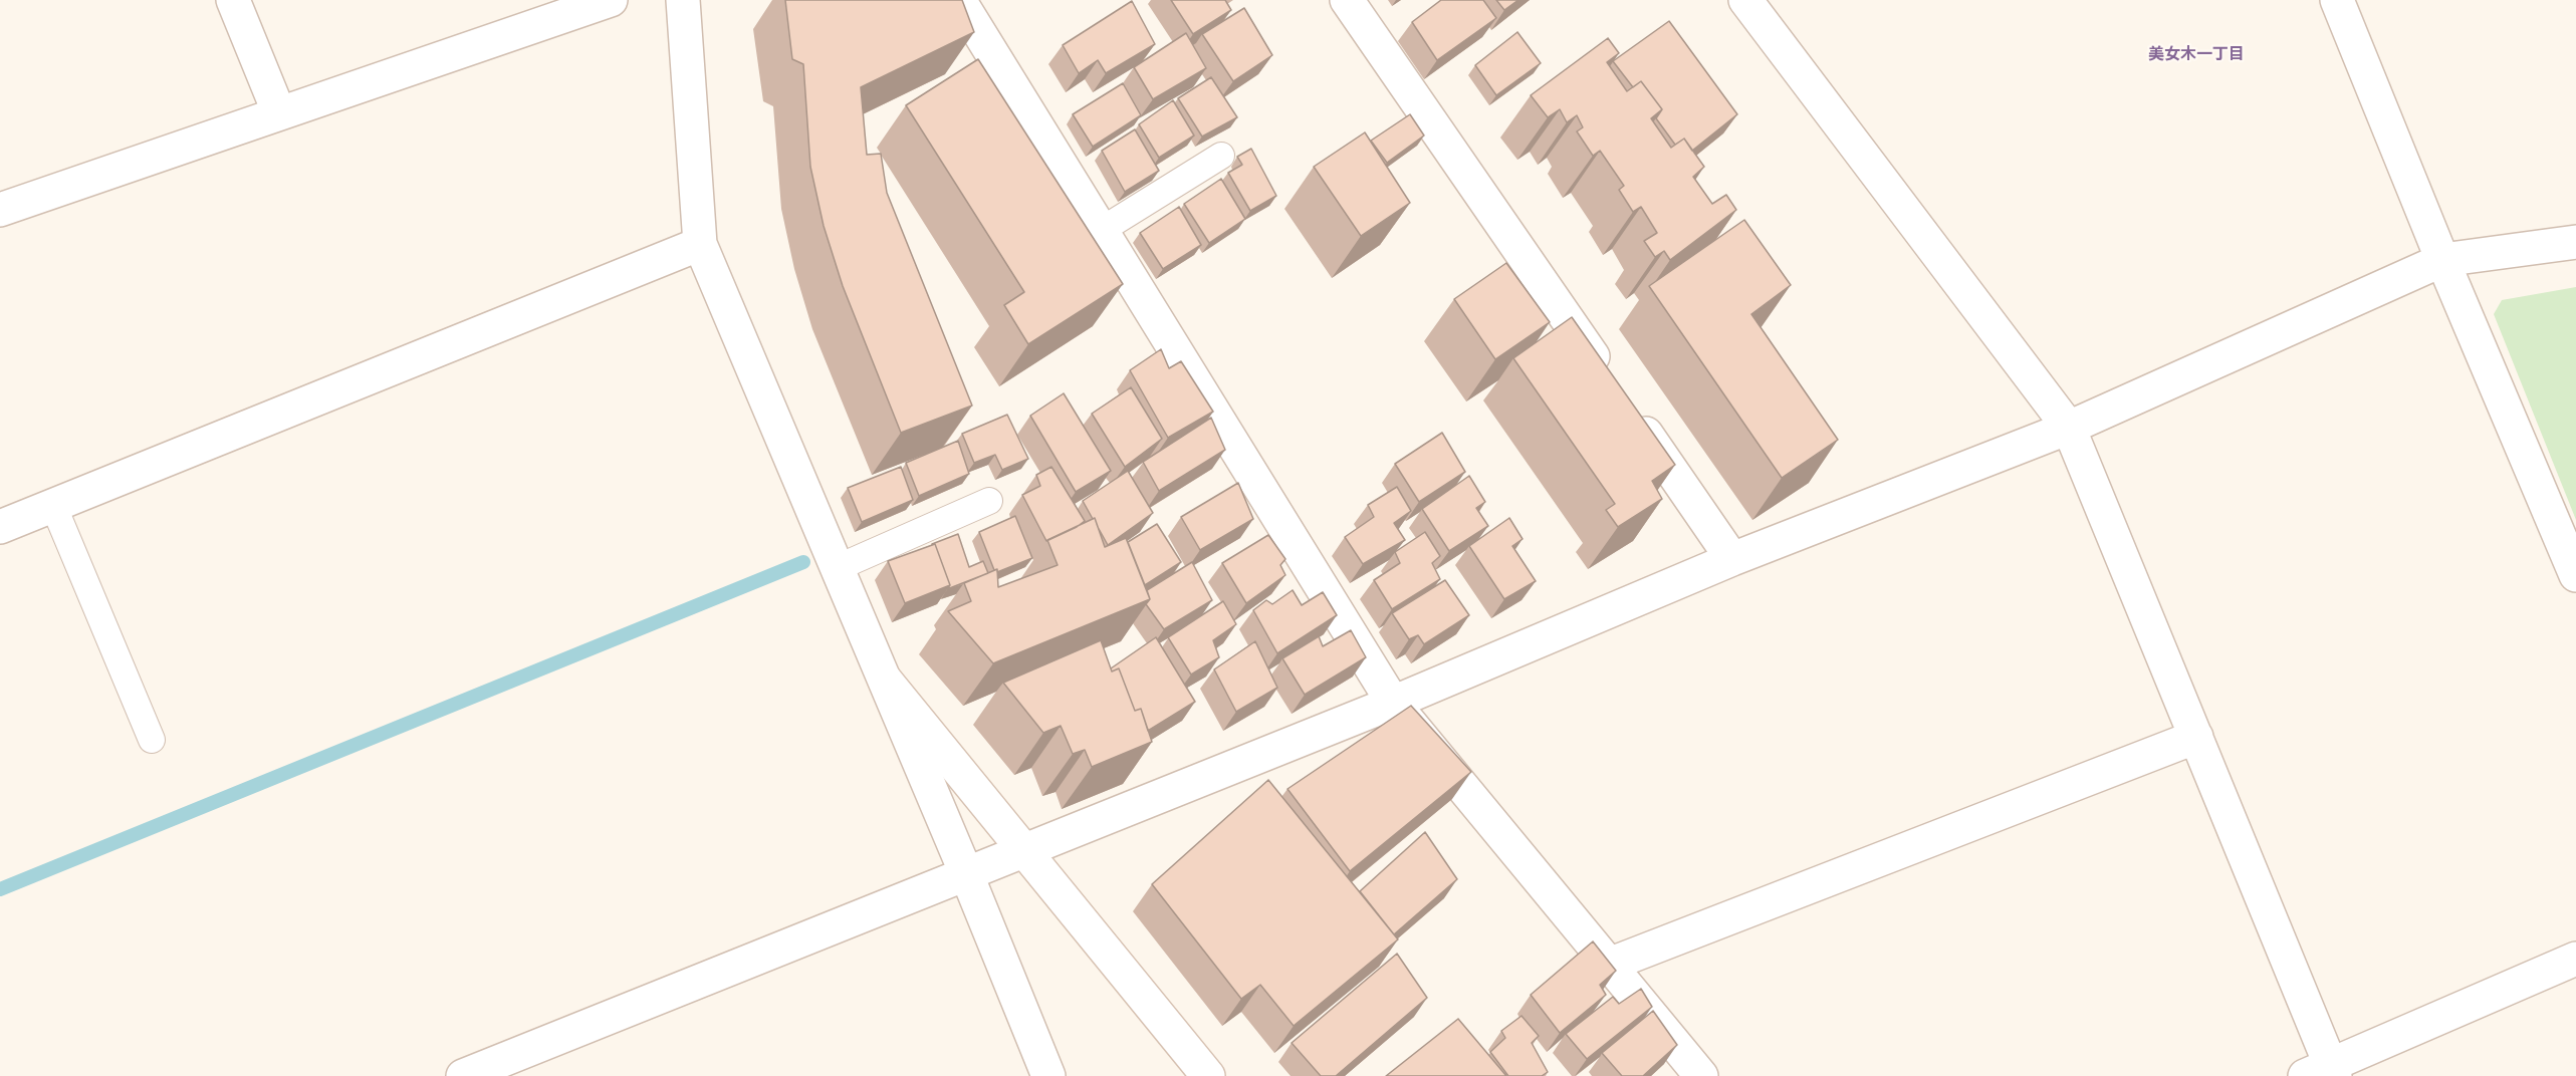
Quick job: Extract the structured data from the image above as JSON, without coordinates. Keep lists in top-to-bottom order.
{
  "districts": ["美女木一丁目"]
}
